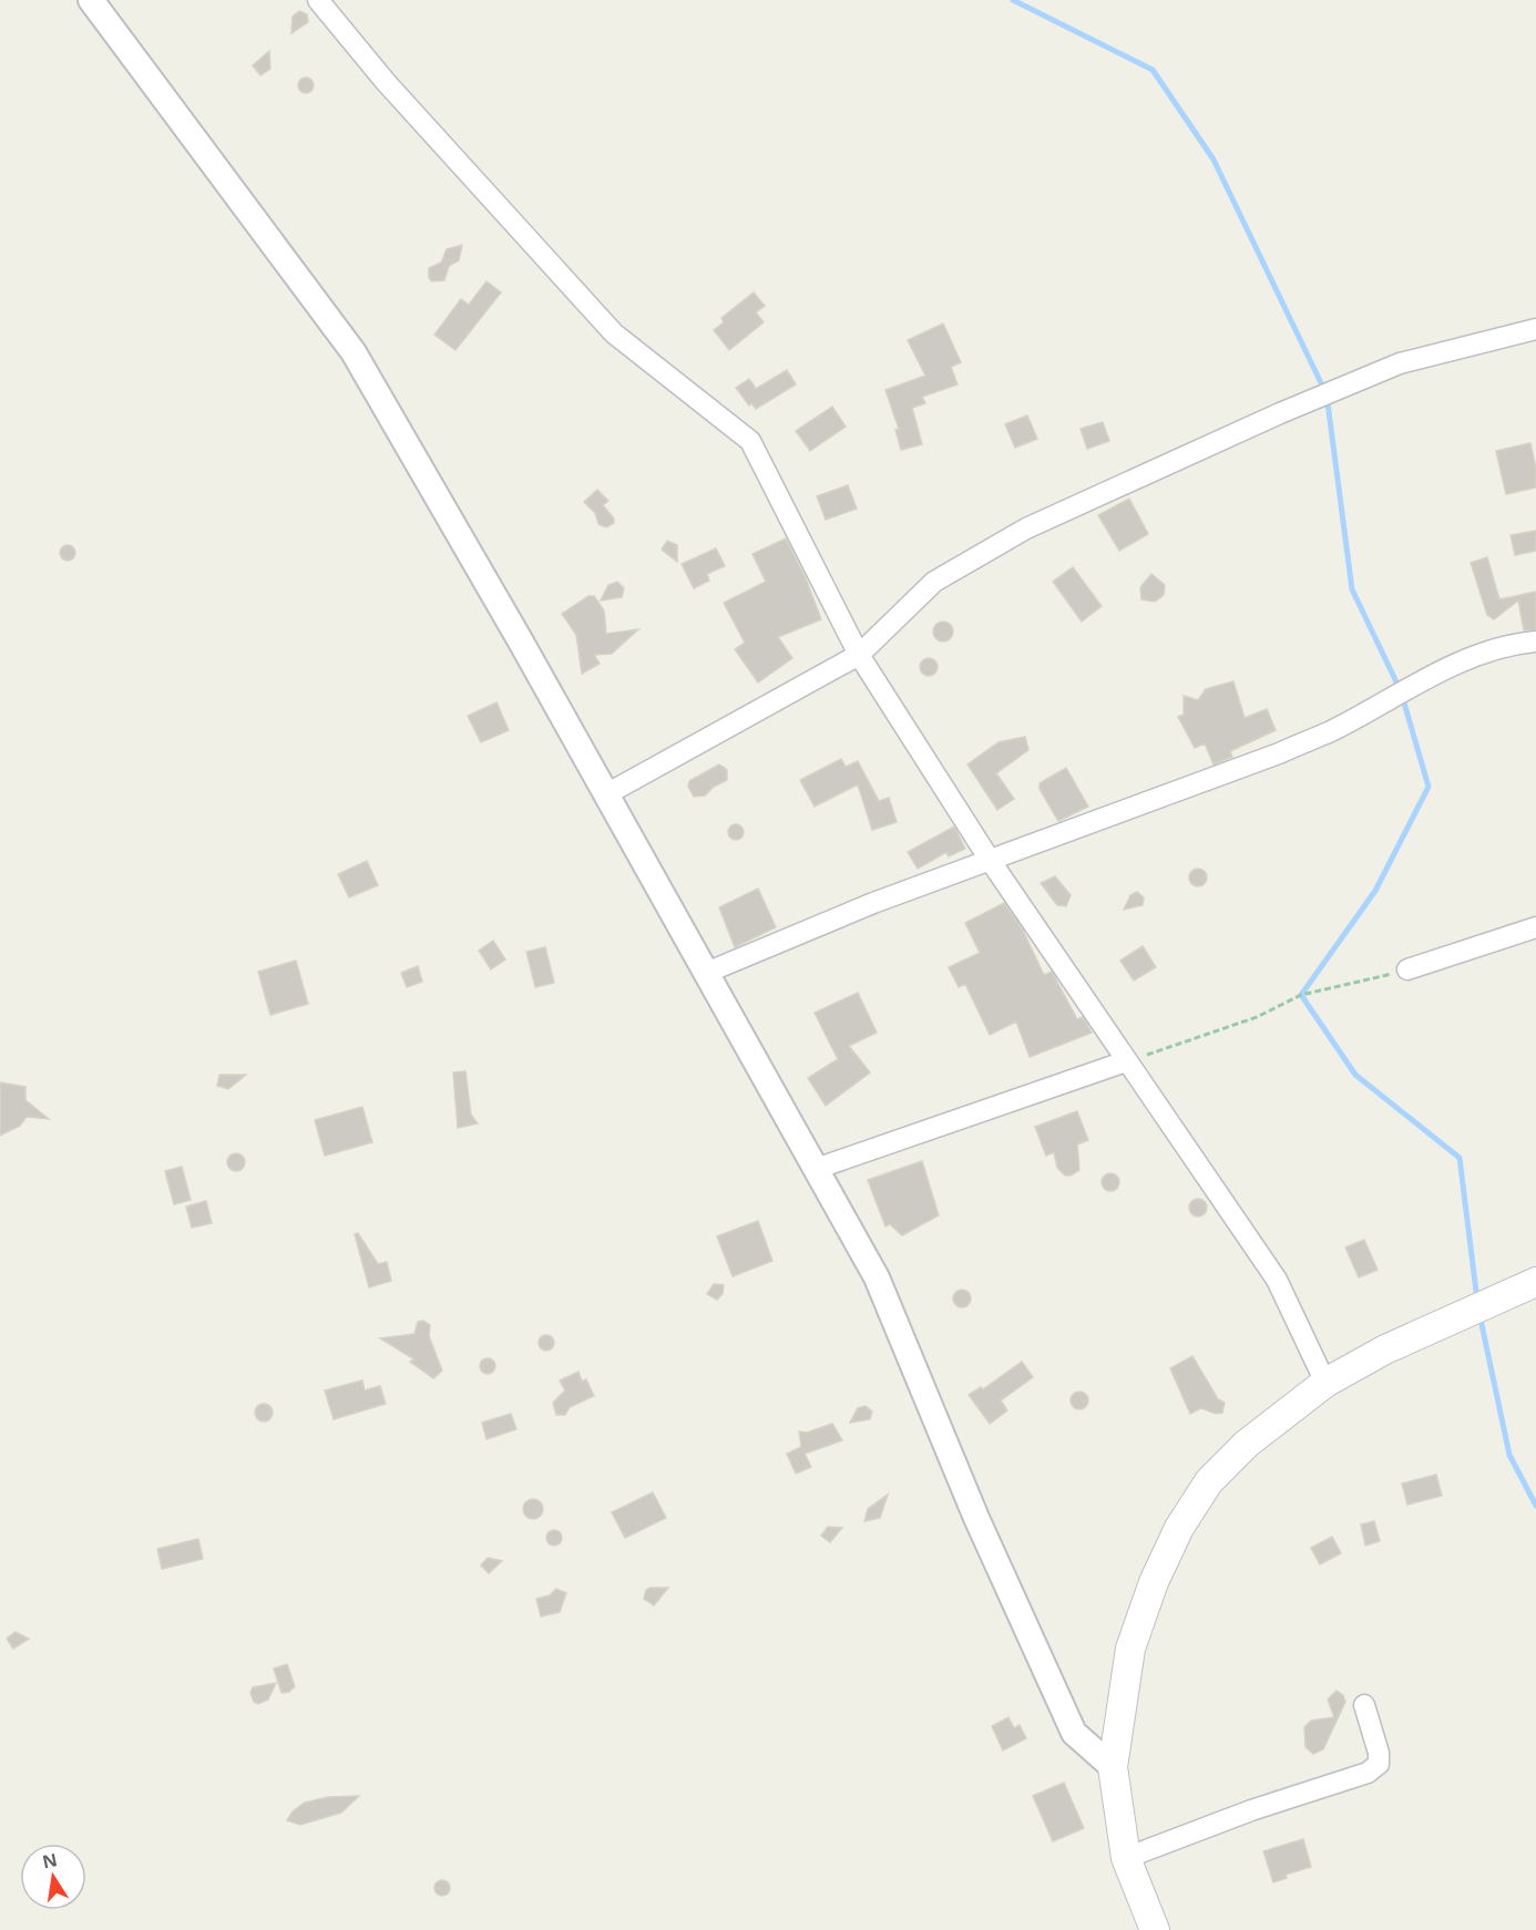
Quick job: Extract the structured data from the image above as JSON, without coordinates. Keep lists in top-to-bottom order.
{
  "north": "top"
}
